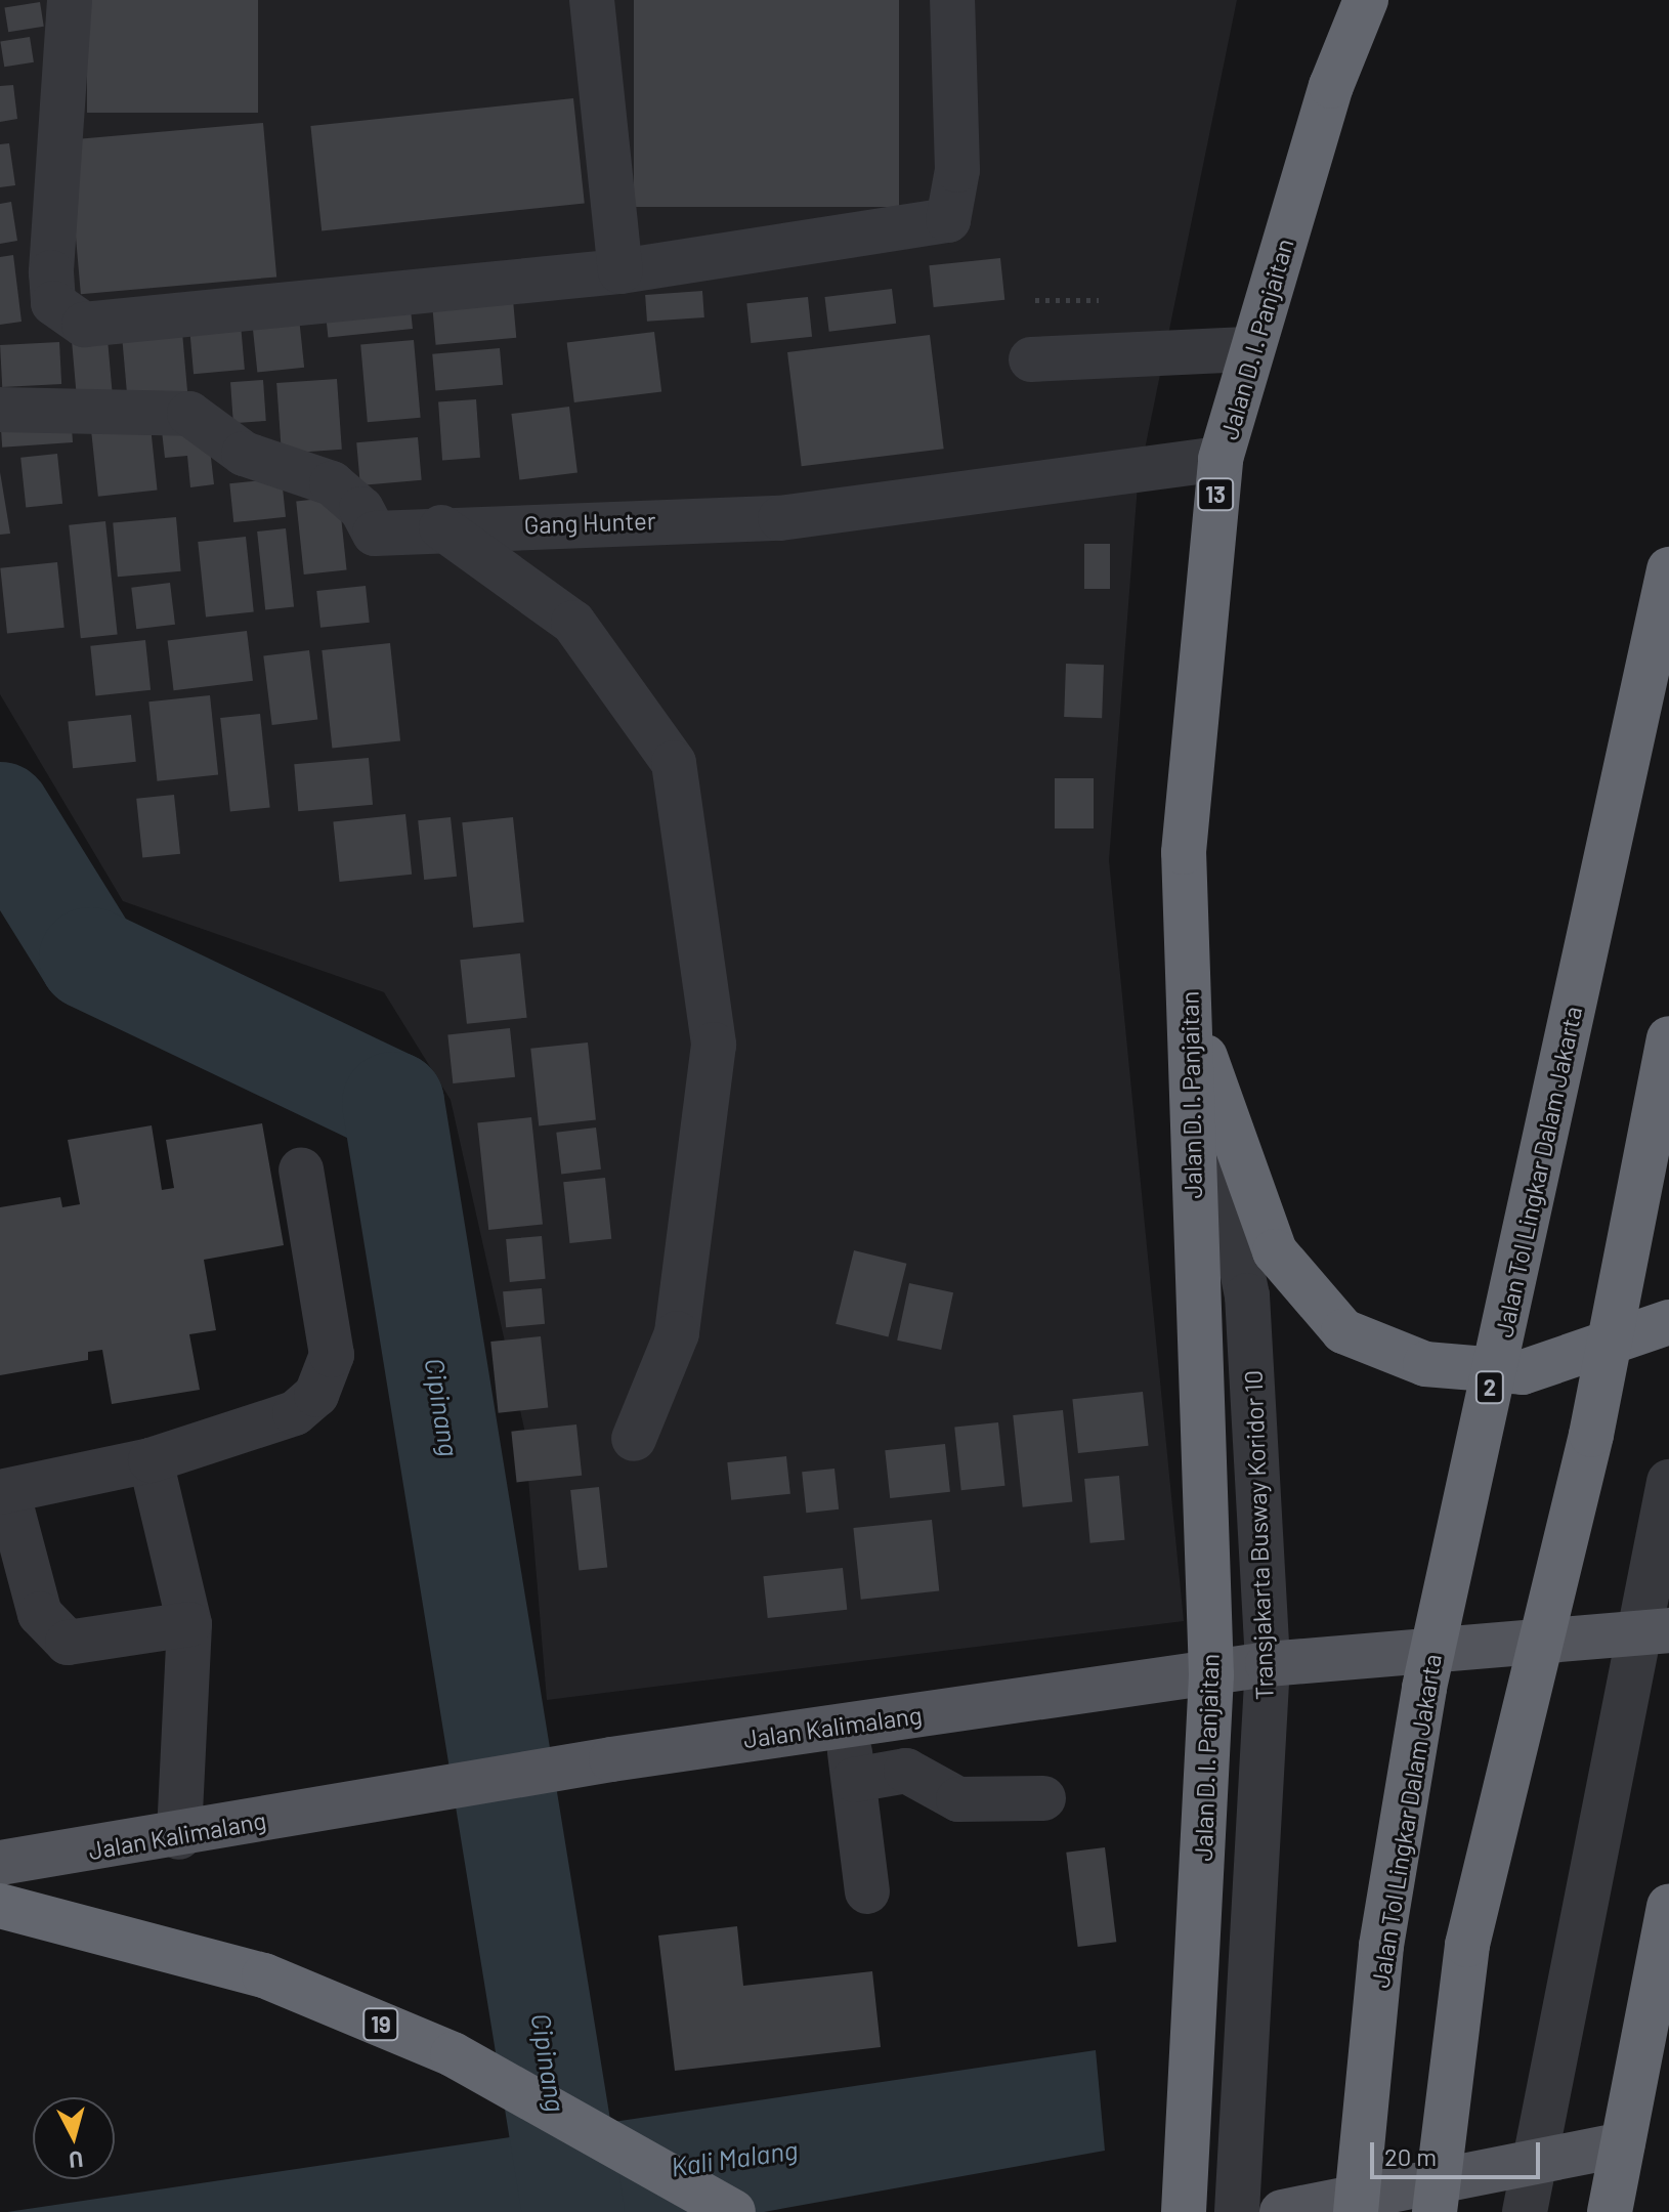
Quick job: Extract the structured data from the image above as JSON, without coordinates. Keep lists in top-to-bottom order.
{
  "streets": {
    "highway": [
      "Jalan D. I. Panjaitan",
      "13",
      "Jalan Tol Lingkar Dalam Jakarta",
      "2",
      "19"
    ],
    "main road": ["Jalan Kalimalang"],
    "lane": ["Gang Hunter", "Transjakarta Busway Koridor 10"]
  },
  "crossings": [
    ["Jalan D. I. Panjaitan", "Gang Hunter"],
    ["Jalan D. I. Panjaitan", "Transjakarta Busway Koridor 10"],
    ["Jalan D. I. Panjaitan", "Jalan Kalimalang"],
    ["Transjakarta Busway Koridor 10", "Jalan Kalimalang"]
  ],
  "water": ["Cipinang", "Kali Malang"],
  "scale_bar": "20 m",
  "north": "bottom"
}
